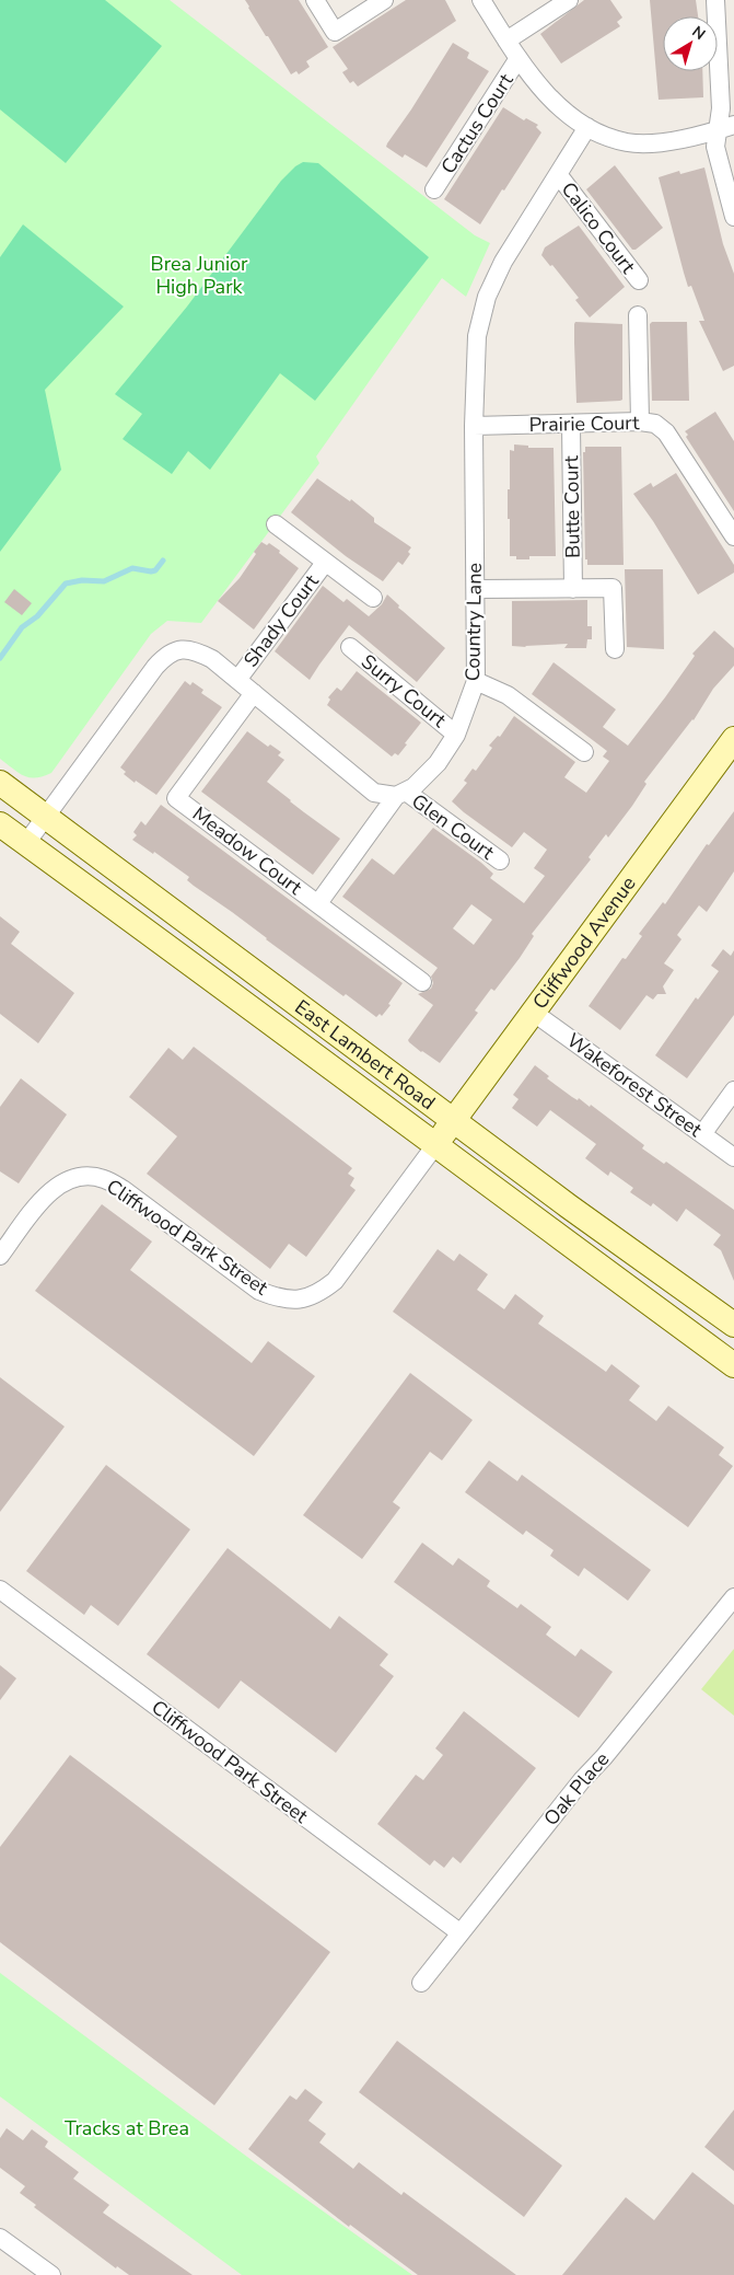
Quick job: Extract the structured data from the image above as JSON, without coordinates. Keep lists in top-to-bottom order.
{
  "streets": {
    "main road": ["Cliffwood Avenue", "East Lambert Road"],
    "street": [
      "Cactus Court",
      "Calico Court",
      "Prairie Court",
      "Butte Court",
      "Shady Court",
      "Country Lane",
      "Surry Court",
      "Glen Court",
      "Meadow Court",
      "Wakeforest Street",
      "Cliffwood Park Street",
      "Oak Place"
    ]
  },
  "crossings": [
    ["Calico Court", "Country Lane"],
    ["Prairie Court", "Butte Court"],
    ["Prairie Court", "Country Lane"],
    ["Shady Court", "Meadow Court"],
    ["Country Lane", "Surry Court"],
    ["Country Lane", "Glen Court"],
    ["Country Lane", "Meadow Court"],
    ["Glen Court", "Meadow Court"],
    ["Cliffwood Avenue", "East Lambert Road"],
    ["Cliffwood Avenue", "Wakeforest Street"],
    ["Cliffwood Avenue", "Cliffwood Park Street"],
    ["East Lambert Road", "Cliffwood Park Street"],
    ["Cliffwood Park Street", "Oak Place"]
  ],
  "parks": ["Brea Junior High Park", "Tracks at Brea"],
  "north": "top right"
}
